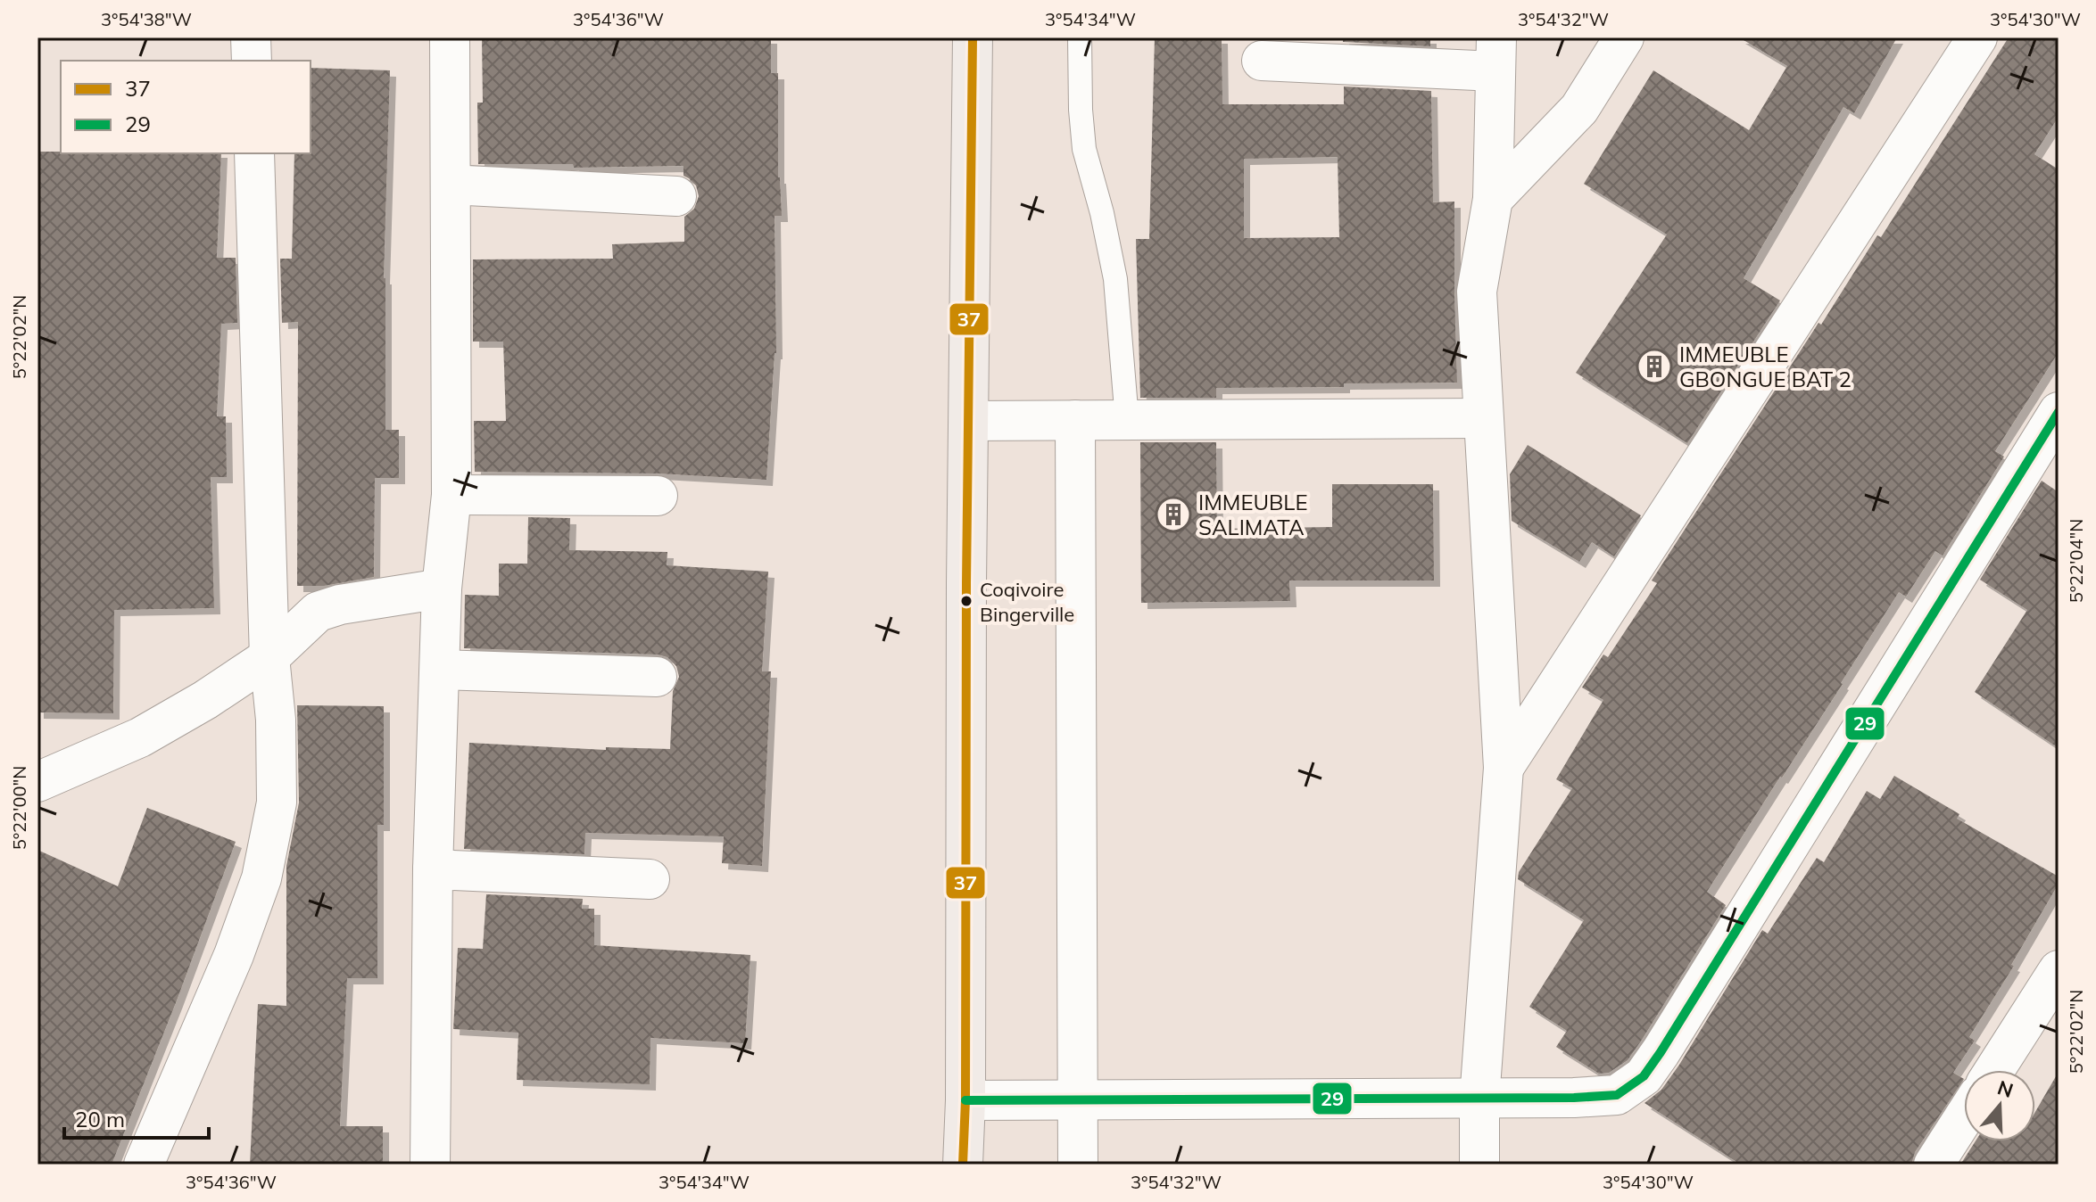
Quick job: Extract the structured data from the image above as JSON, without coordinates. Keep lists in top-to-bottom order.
{
  "places": {
    "building": ["IMMEUBLE GBONGUE BAT 2", "IMMEUBLE SALIMATA"],
    "other": ["Coqivoire Bingerville"]
  },
  "lines": ["transit line 37", "transit line 29"],
  "legend": ["37", "29"],
  "scale_bar": "20 m",
  "north": "top",
  "coordinates": [
    "3°54'38\"W",
    "3°54'36\"W",
    "3°54'34\"W",
    "3°54'32\"W",
    "3°54'30\"W",
    "5°22'02\"N",
    "5°22'04\"N",
    "5°22'00\"N"
  ]
}
